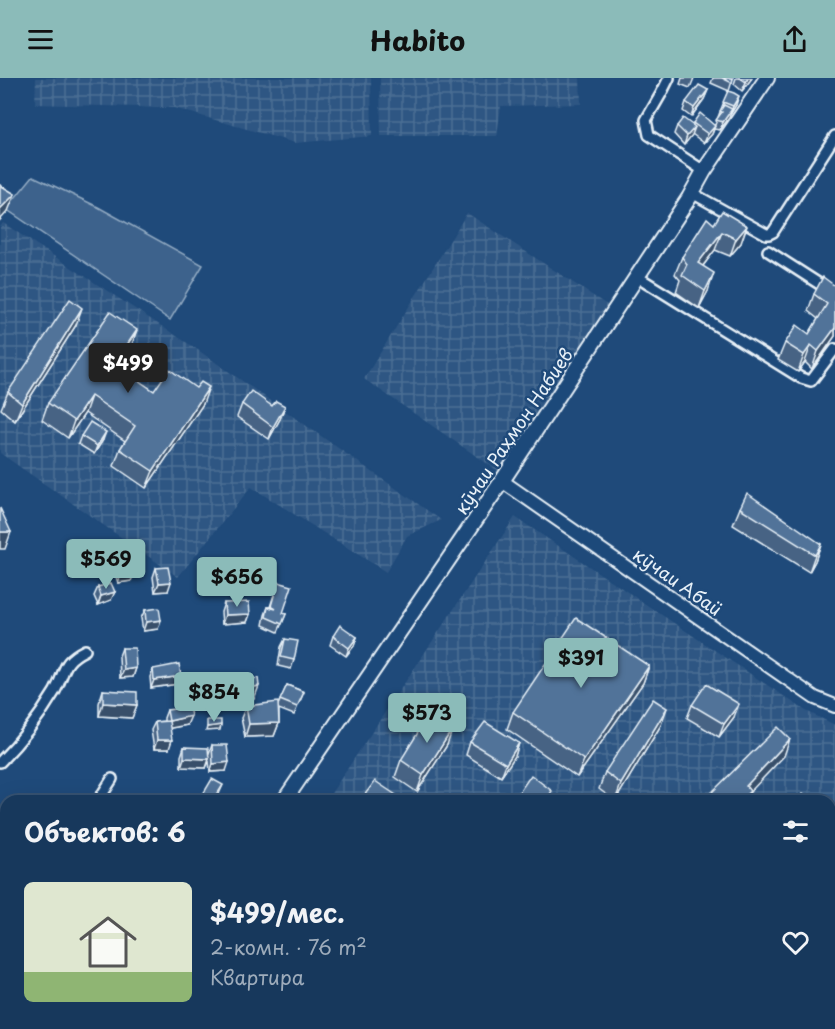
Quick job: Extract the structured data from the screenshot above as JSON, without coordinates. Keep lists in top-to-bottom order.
{
  "streets": {
    "main road": ["кӯчаи Раҳмон Набиев"],
    "street": ["кӯчаи Абаӣ"]
  },
  "crossings": [
    ["кӯчаи Раҳмон Набиев", "кӯчаи Абаӣ"]
  ],
  "page": {
    "header": "Habito",
    "price": [
      "$499",
      "$569",
      "$656",
      "$391",
      "$854",
      "$573"
    ],
    "heading": "Объектов: 6",
    "list": [
      {
        "name": "$499/мес.",
        "note": "2-комн. · 76 m² · Квартира"
      }
    ]
  }
}
